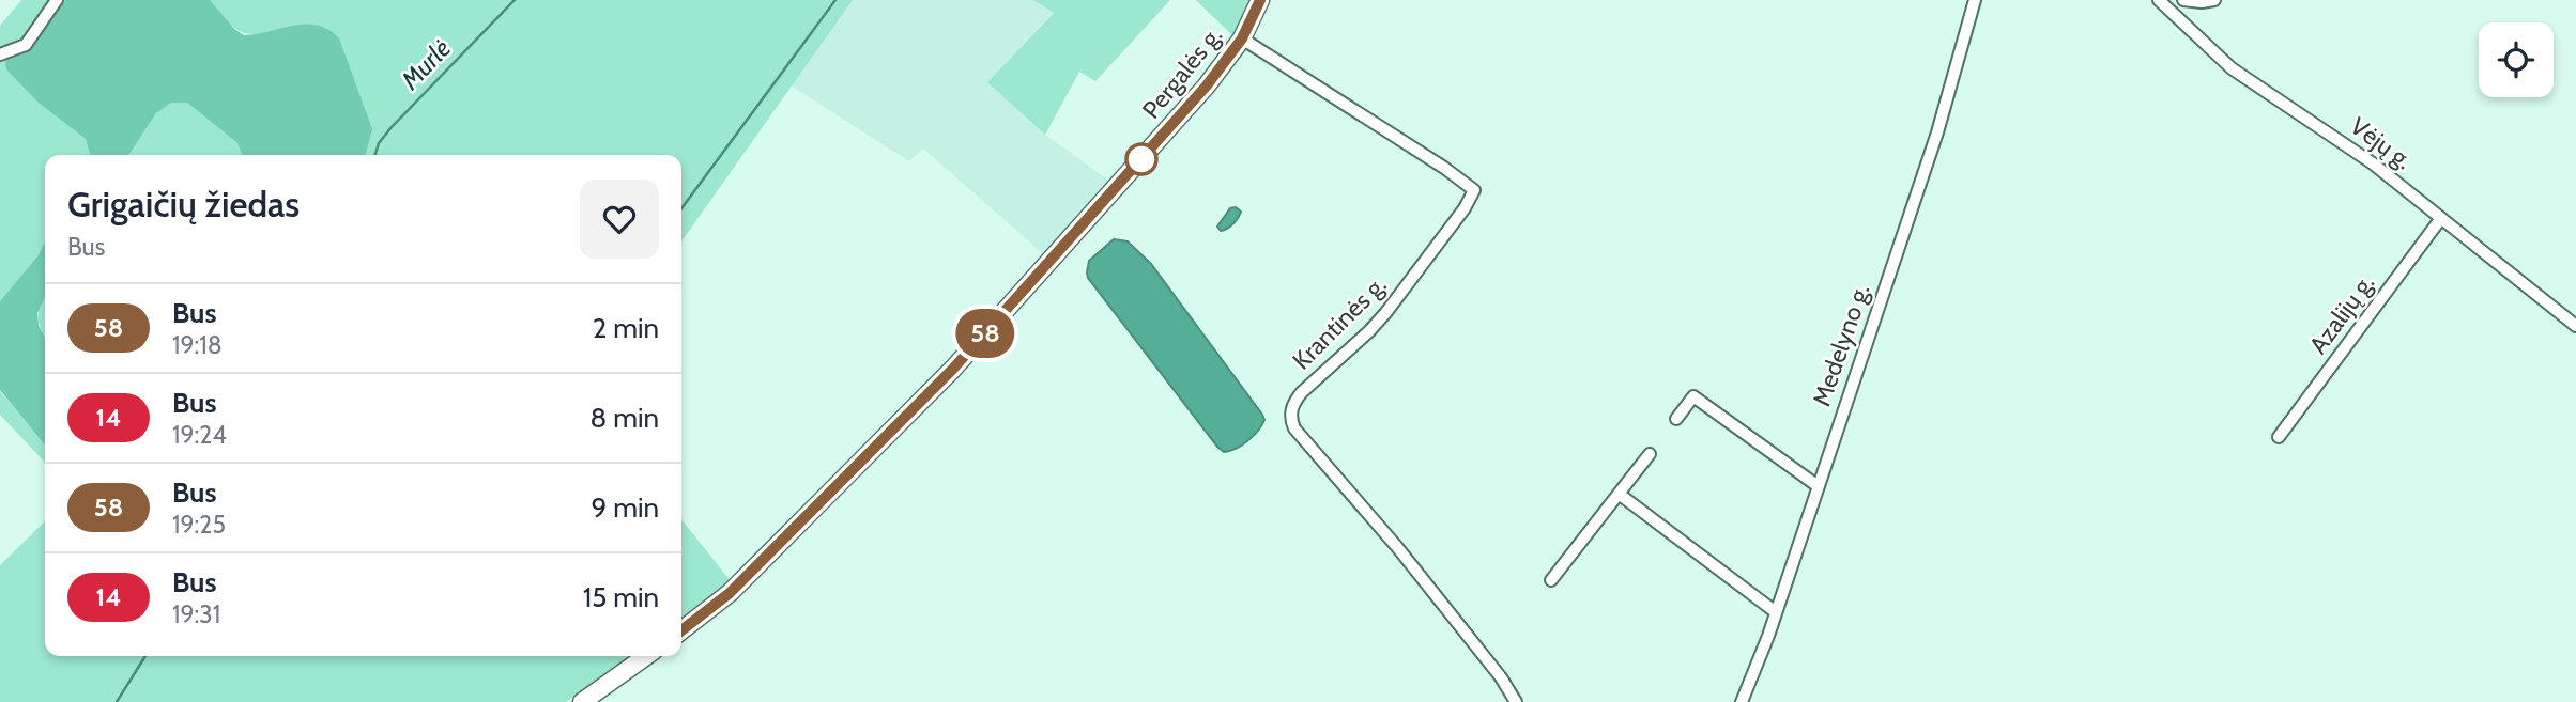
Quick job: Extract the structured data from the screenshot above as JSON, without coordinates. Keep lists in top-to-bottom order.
{
  "streets": {
    "main road": ["Pergalės g."],
    "street": [
      "Vėjų g.",
      "Azalijų g.",
      "Krantinės g.",
      "Medelyno g."
    ]
  },
  "crossings": [
    ["Pergalės g.", "Krantinės g."],
    ["Vėjų g.", "Azalijų g."]
  ],
  "water": ["Murlė"],
  "lines": ["bus line 58"],
  "page": {
    "on_map": "58",
    "heading": ["Grigaičių žiedas", "Bus"],
    "list": [
      {
        "mark": "58",
        "name": "Bus",
        "note": "19:18",
        "value": "2 min"
      },
      {
        "mark": "14",
        "name": "Bus",
        "note": "19:24",
        "value": "8 min"
      },
      {
        "mark": "58",
        "name": "Bus",
        "note": "19:25",
        "value": "9 min"
      },
      {
        "mark": "14",
        "name": "Bus",
        "note": "19:31",
        "value": "15 min"
      }
    ]
  }
}
